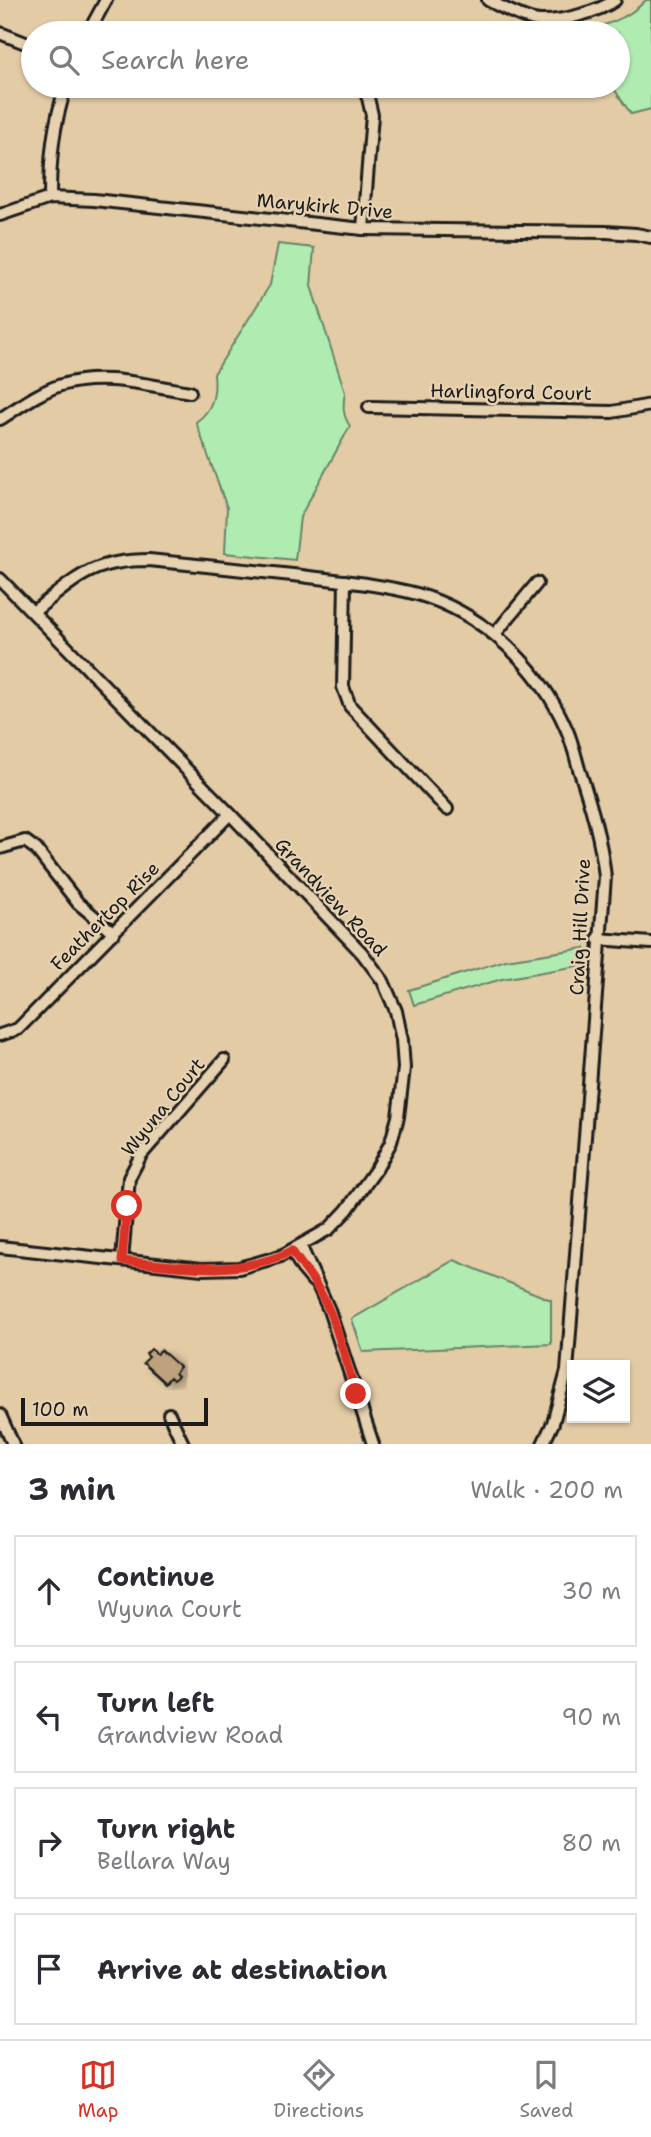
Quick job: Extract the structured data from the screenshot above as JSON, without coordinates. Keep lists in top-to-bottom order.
{
  "streets": {
    "street": [
      "Marykirk Drive",
      "Harlingford Court",
      "Grandview Road",
      "Feathertop Rise",
      "Craig Hill Drive",
      "Wyuna Court"
    ]
  },
  "crossings": [
    ["Grandview Road", "Feathertop Rise"],
    ["Grandview Road", "Craig Hill Drive"],
    ["Grandview Road", "Wyuna Court"]
  ],
  "scale_bar": "100 m",
  "page": {
    "search": "Search here",
    "scale": "100 m",
    "heading": ["3 min", "Walk · 200 m"],
    "list": [
      ["Continue", "Wyuna Court", "30 m"],
      ["Turn left", "Grandview Road", "90 m"],
      ["Turn right", "Bellara Way", "80 m"],
      "Arrive at destination"
    ],
    "nav": ["Map", "Directions", "Saved"]
  }
}
